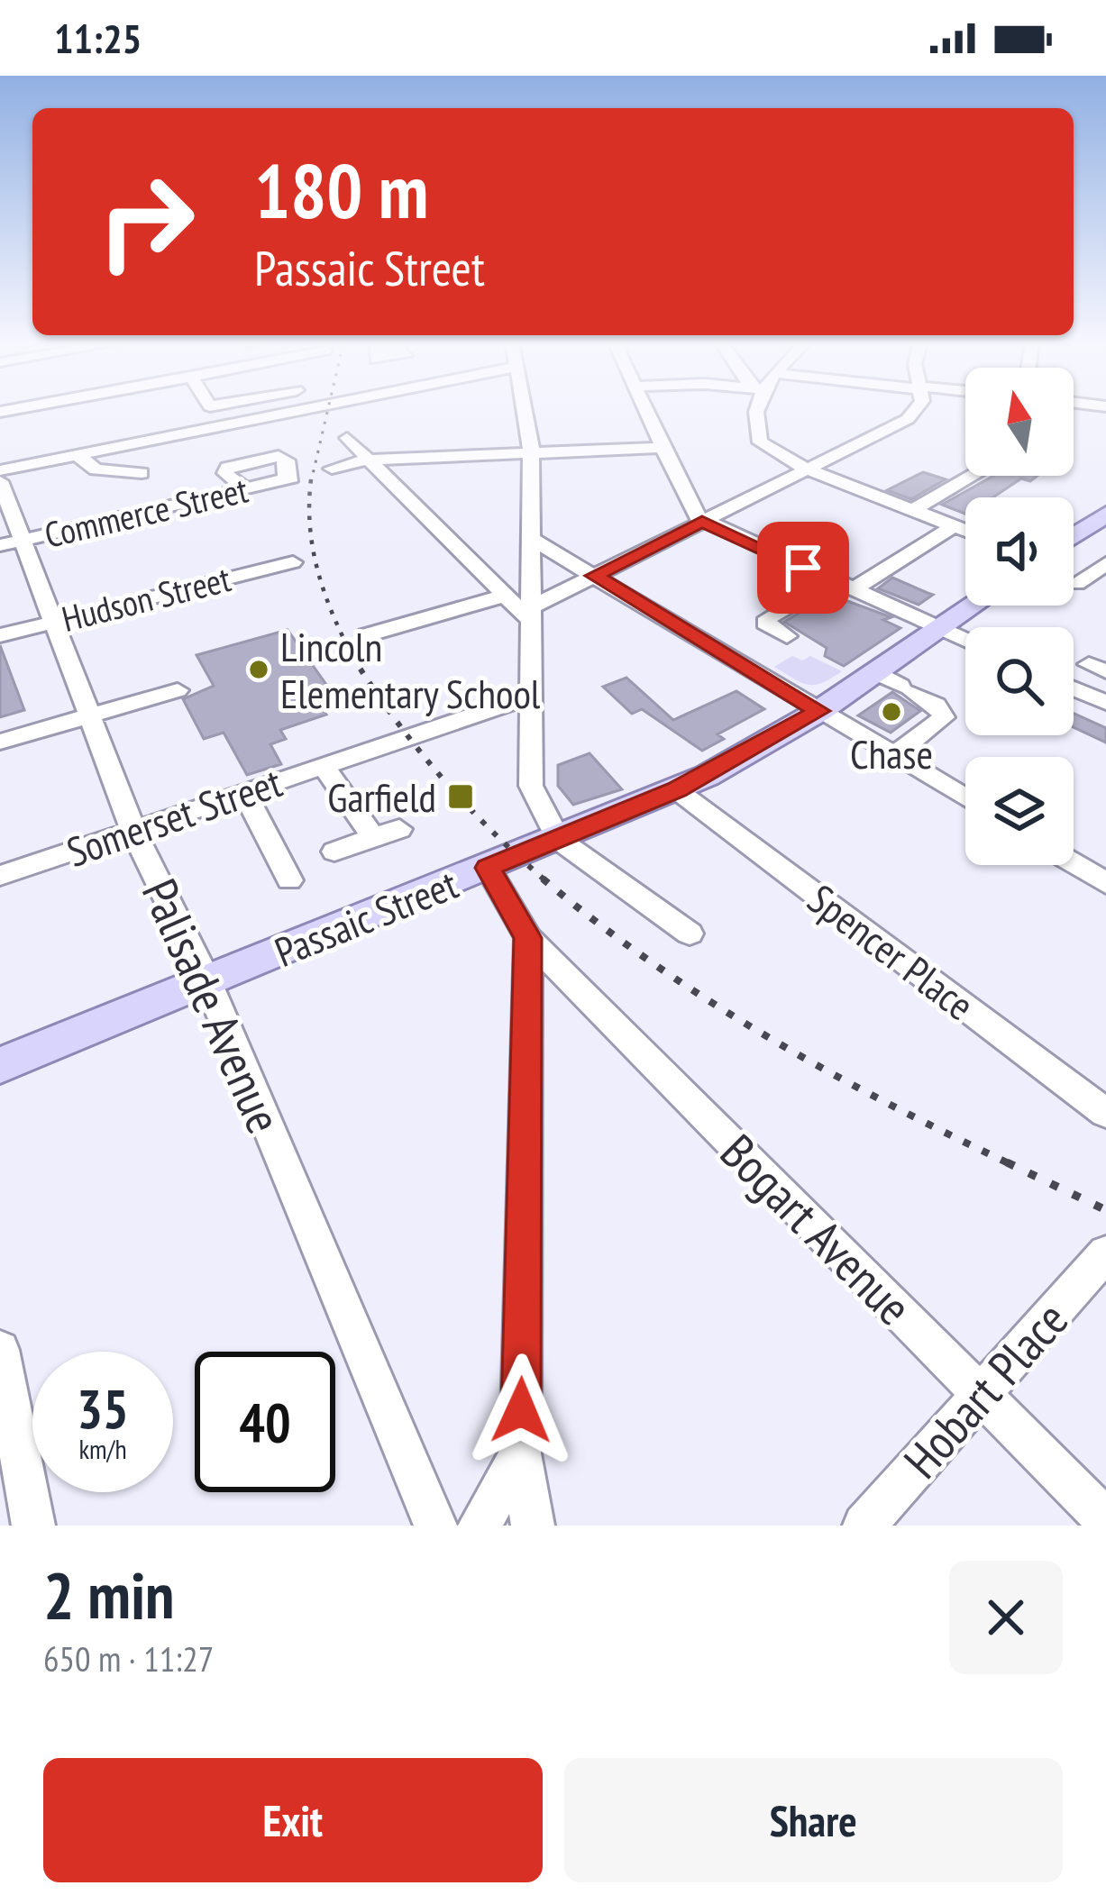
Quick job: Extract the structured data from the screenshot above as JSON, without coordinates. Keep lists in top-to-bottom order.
{
  "streets": {
    "main road": ["Passaic Street"],
    "street": [
      "Commerce Street",
      "Hudson Street",
      "Somerset Street",
      "Spencer Place",
      "Palisade Avenue",
      "Bogart Avenue",
      "Hobart Place"
    ]
  },
  "crossings": [
    ["Commerce Street", "Palisade Avenue"],
    ["Hudson Street", "Palisade Avenue"],
    ["Somerset Street", "Palisade Avenue"],
    ["Passaic Street", "Spencer Place"],
    ["Passaic Street", "Palisade Avenue"],
    ["Passaic Street", "Bogart Avenue"],
    ["Bogart Avenue", "Hobart Place"]
  ],
  "places": {
    "other": ["Lincoln Elementary School", "Chase"],
    "transit": ["Garfield"]
  },
  "north": "top",
  "page": {
    "status": "11:25",
    "turn": ["180 m", "Passaic Street"],
    "speed": "35 km/h",
    "limit": "40",
    "heading": ["2 min", "650 m · 11:27"],
    "buttons": ["Exit", "Share"]
  }
}
